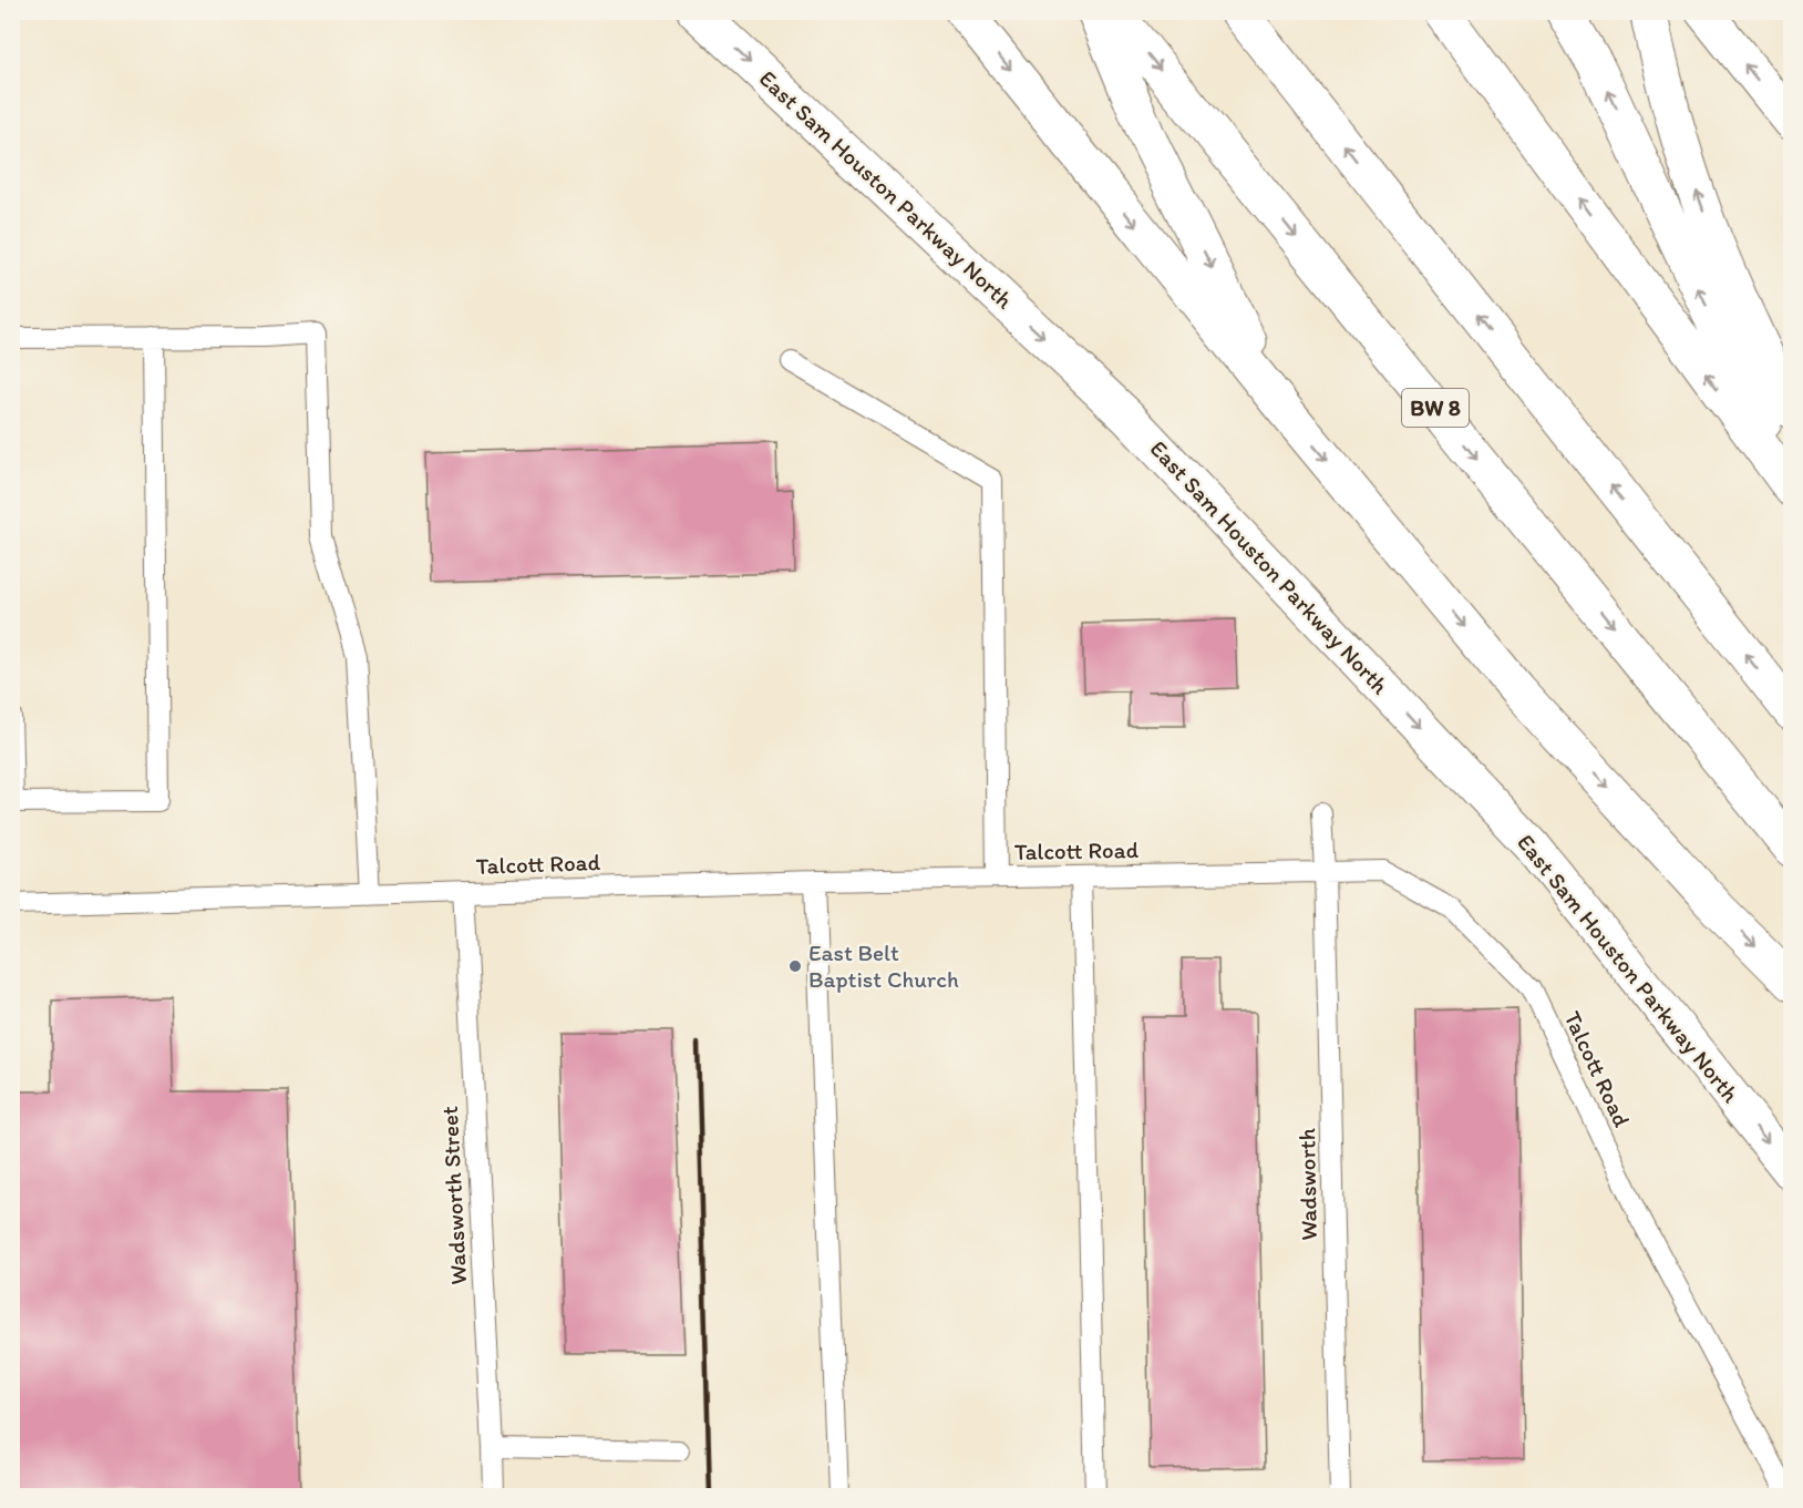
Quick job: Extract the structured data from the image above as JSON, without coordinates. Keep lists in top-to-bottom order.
{
  "streets": {
    "main road": ["East Sam Houston Parkway North", "BW 8"],
    "lane": ["Talcott Road", "Wadsworth", "Wadsworth Street"]
  },
  "crossings": [
    ["Talcott Road", "Wadsworth"],
    ["Talcott Road", "Wadsworth Street"]
  ],
  "places": ["East Belt Baptist Church"]
}
